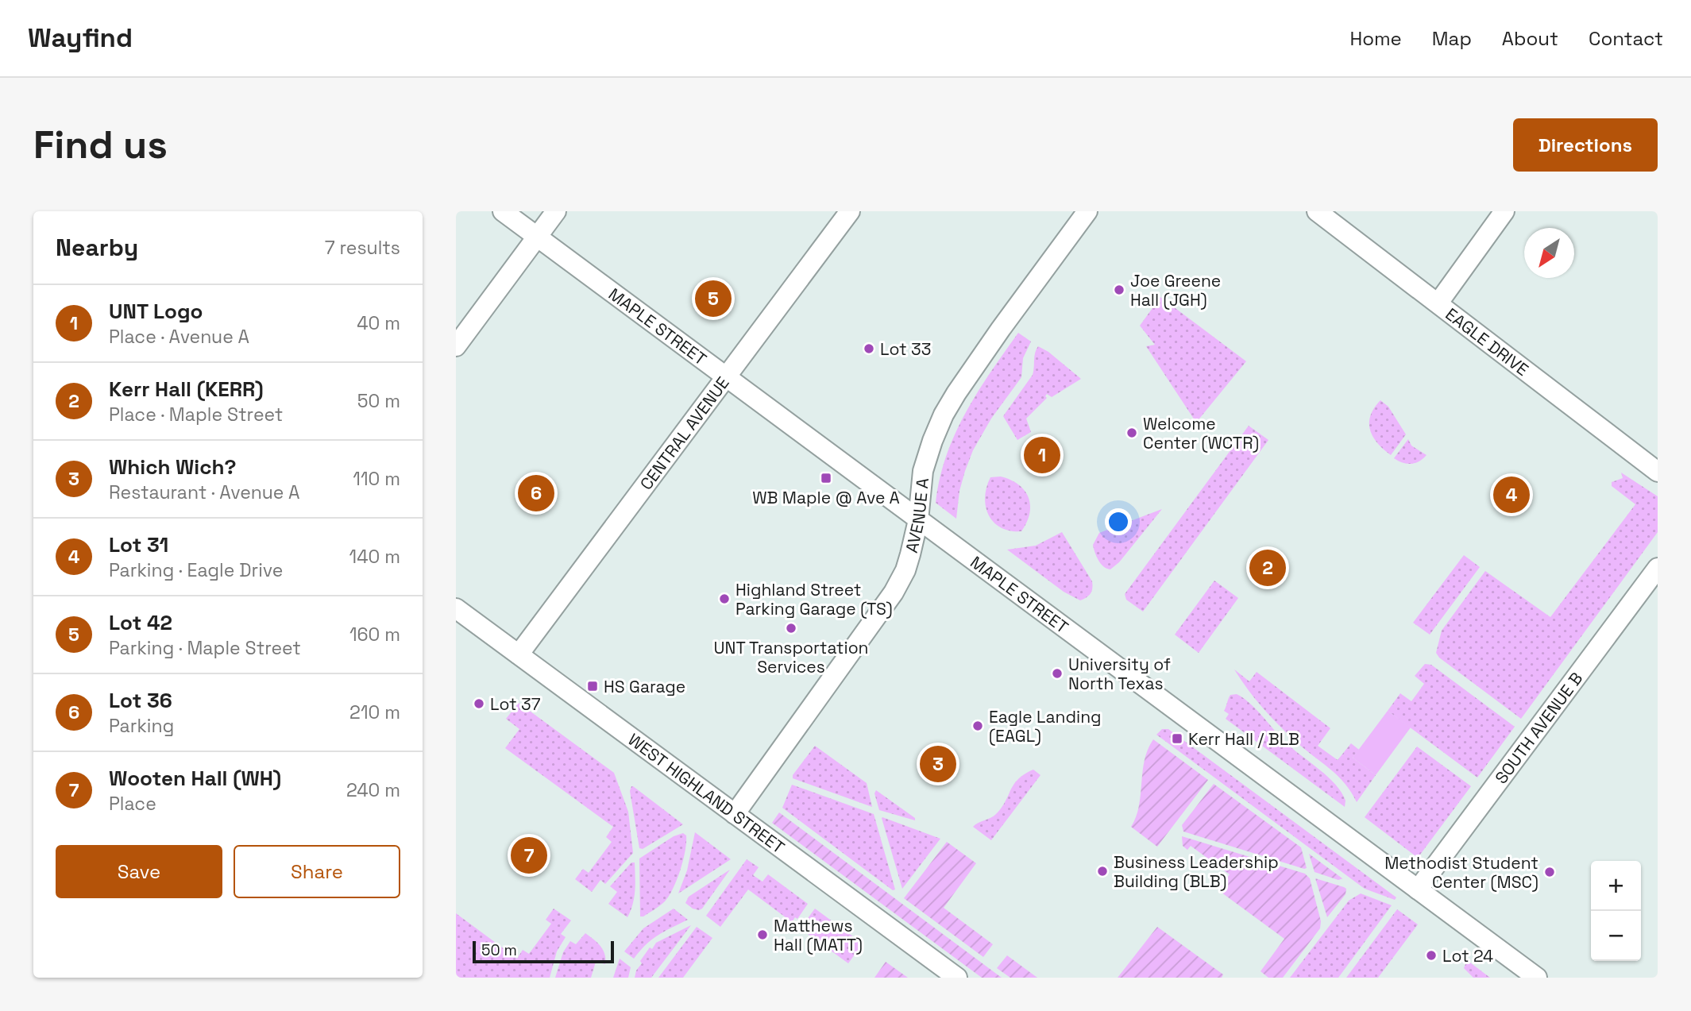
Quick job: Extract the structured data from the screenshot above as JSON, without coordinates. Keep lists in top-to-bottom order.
{
  "streets": {
    "street": [
      "MAPLE STREET",
      "EAGLE DRIVE",
      "CENTRAL AVENUE",
      "AVENUE A",
      "SOUTH AVENUE B",
      "WEST HIGHLAND STREET"
    ]
  },
  "crossings": [
    ["MAPLE STREET", "CENTRAL AVENUE"],
    ["MAPLE STREET", "AVENUE A"],
    ["MAPLE STREET", "SOUTH AVENUE B"],
    ["CENTRAL AVENUE", "WEST HIGHLAND STREET"],
    ["AVENUE A", "WEST HIGHLAND STREET"]
  ],
  "places": {
    "other": [
      "Joe Greene Hall (JGH)",
      "Lot 33",
      "Welcome Center (WCTR)",
      "Highland Street Parking Garage (TS)",
      "UNT Transportation Services",
      "University of North Texas",
      "Lot 37",
      "Eagle Landing (EAGL)",
      "Business Leadership Building (BLB)",
      "Methodist Student Center (MSC)",
      "Matthews Hall (MATT)",
      "Lot 24"
    ],
    "transit": ["WB Maple @ Ave A", "HS Garage", "Kerr Hall / BLB"]
  },
  "scale_bar": "50 m",
  "north": "bottom left",
  "page": {
    "header": "Wayfind",
    "nav": [
      "Home",
      "Map",
      "About",
      "Contact"
    ],
    "buttons": [
      "Directions",
      ["Save", "Share"]
    ],
    "title": "Find us",
    "heading": ["Nearby", "7 results"],
    "pins": [
      "5",
      "1",
      "6",
      "4",
      "2",
      "3",
      "7"
    ],
    "list": [
      {
        "mark": "1",
        "name": "UNT Logo",
        "note": "Place · Avenue A",
        "value": "40 m"
      },
      {
        "mark": "2",
        "name": "Kerr Hall (KERR)",
        "note": "Place · Maple Street",
        "value": "50 m"
      },
      {
        "mark": "3",
        "name": "Which Wich?",
        "note": "Restaurant · Avenue A",
        "value": "110 m"
      },
      {
        "mark": "4",
        "name": "Lot 31",
        "note": "Parking · Eagle Drive",
        "value": "140 m"
      },
      {
        "mark": "5",
        "name": "Lot 42",
        "note": "Parking · Maple Street",
        "value": "160 m"
      },
      {
        "mark": "6",
        "name": "Lot 36",
        "note": "Parking",
        "value": "210 m"
      },
      {
        "mark": "7",
        "name": "Wooten Hall (WH)",
        "note": "Place",
        "value": "240 m"
      }
    ],
    "map_buttons": ["+", "−"],
    "scale": "50 m"
  }
}
